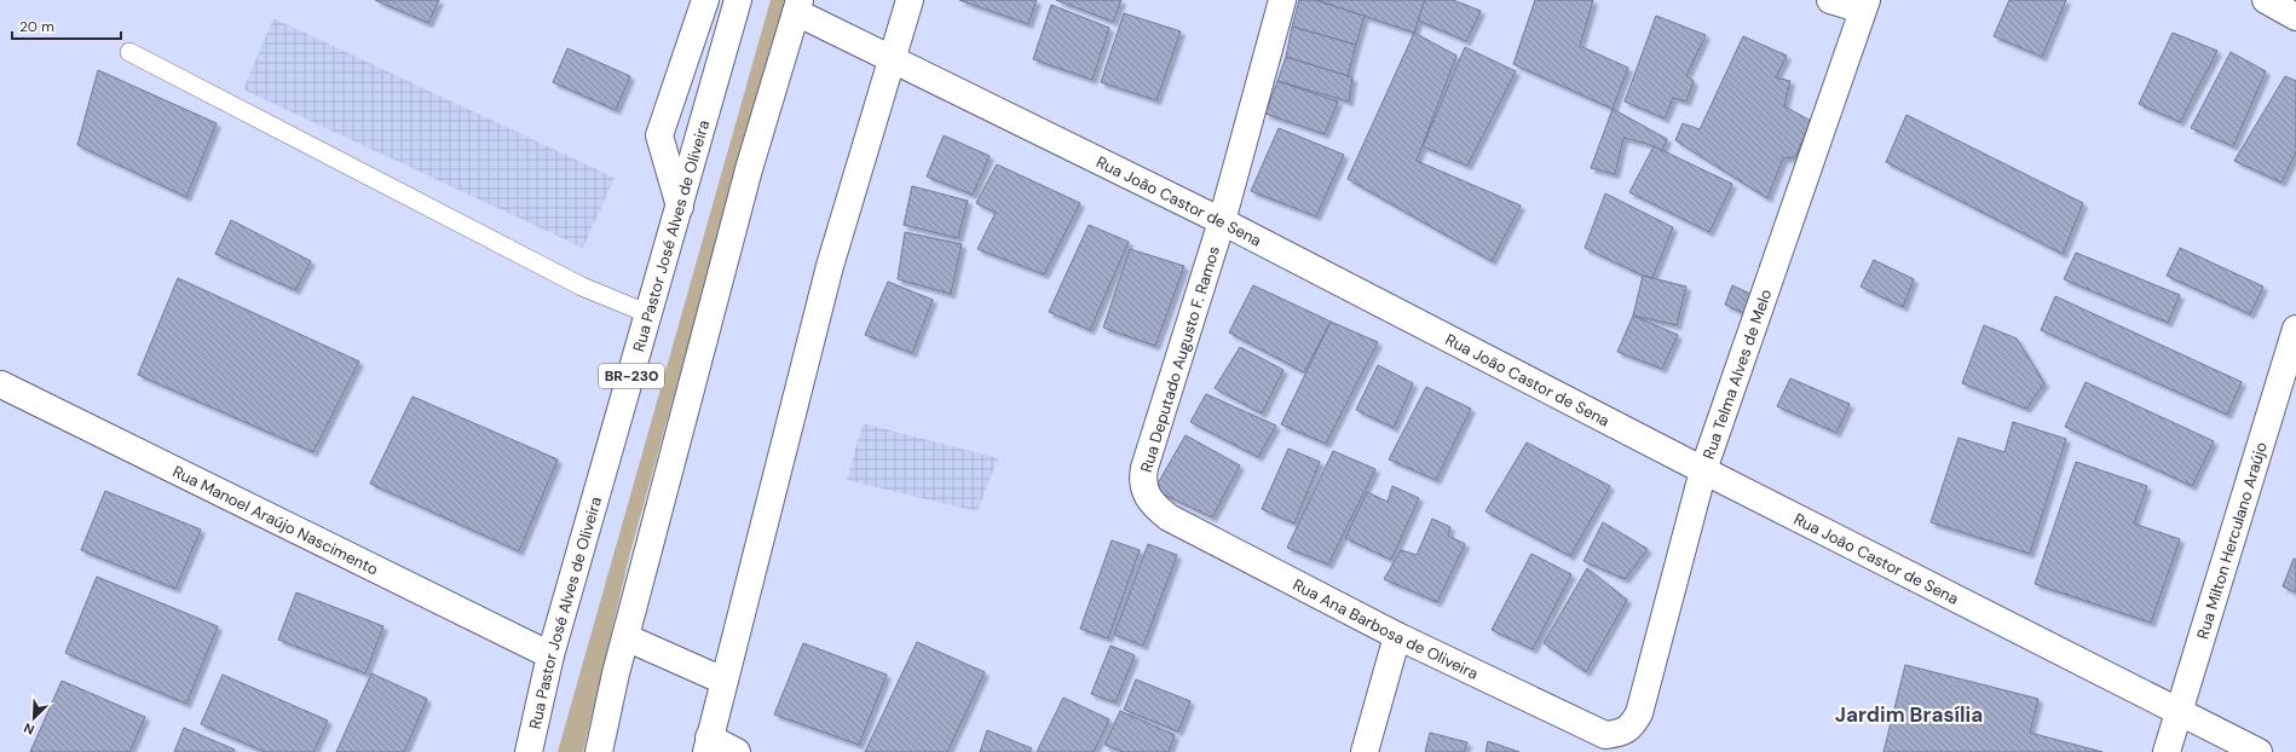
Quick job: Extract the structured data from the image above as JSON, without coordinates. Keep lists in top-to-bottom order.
{
  "streets": {
    "main road": [
      "Rua João Castor de Sena",
      "Rua Pastor José Alves de Oliveira",
      "Rua Deputado Augusto F. Ramos",
      "Rua Telma Alves de Melo",
      "BR-230",
      "Rua Manoel Araújo Nascimento",
      "Rua Milton Herculano Araújo",
      "Rua Ana Barbosa de Oliveira"
    ]
  },
  "crossings": [
    ["Rua João Castor de Sena", "Rua Deputado Augusto F. Ramos"],
    ["Rua João Castor de Sena", "Rua Telma Alves de Melo"],
    ["Rua João Castor de Sena", "Rua Milton Herculano Araújo"],
    ["Rua Pastor José Alves de Oliveira", "Rua Manoel Araújo Nascimento"],
    ["Rua Deputado Augusto F. Ramos", "Rua Ana Barbosa de Oliveira"],
    ["Rua Telma Alves de Melo", "Rua Ana Barbosa de Oliveira"]
  ],
  "districts": ["Jardim Brasília"],
  "scale_bar": "20 m",
  "north": "bottom left"
}
